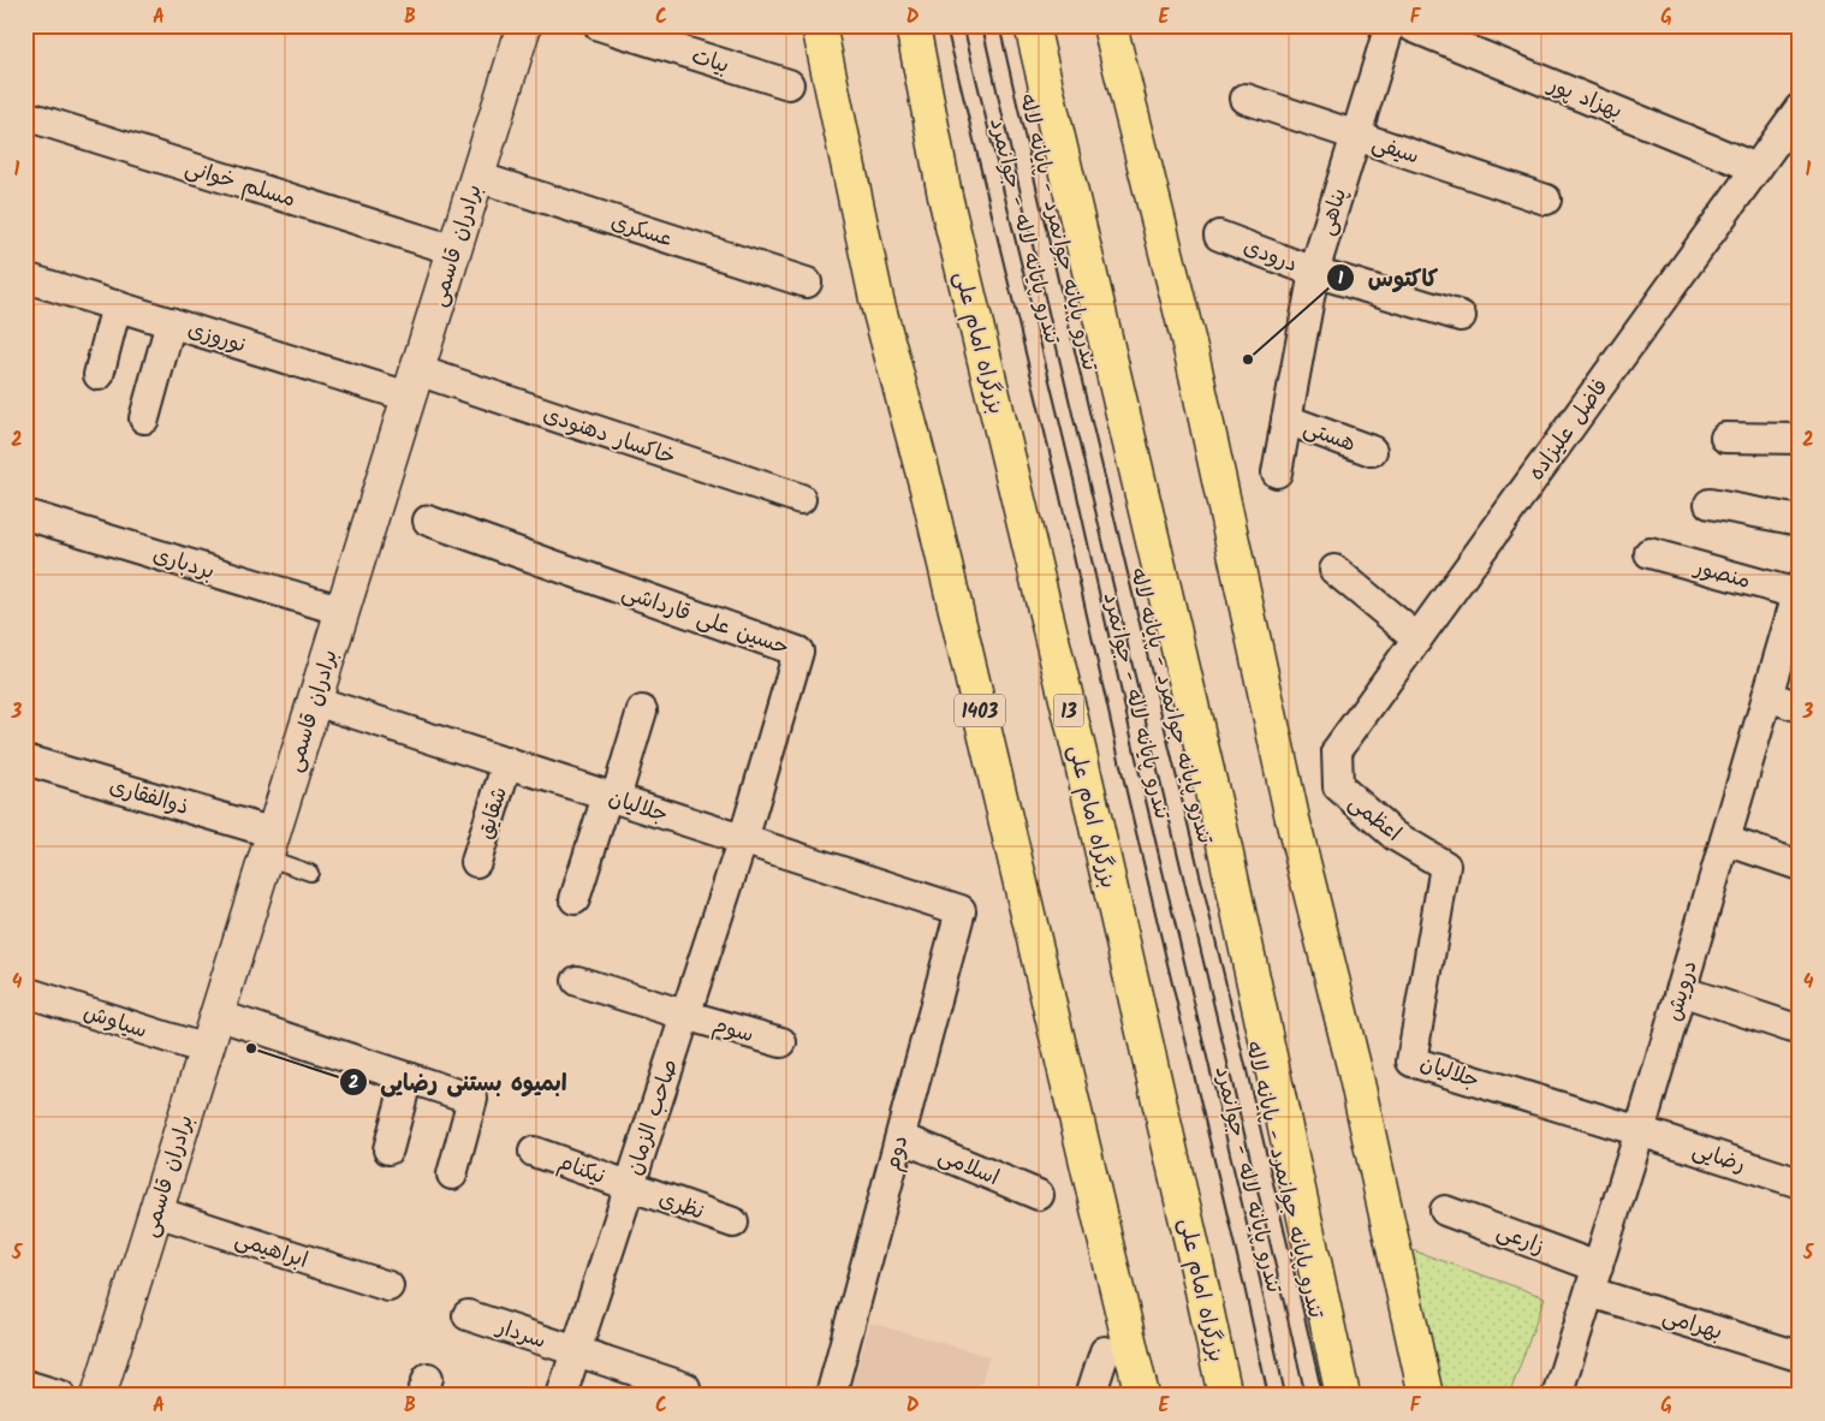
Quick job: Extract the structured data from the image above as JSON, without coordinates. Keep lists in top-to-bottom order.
{
  "streets": {
    "highway": ["بزرگراه امام علی", "1403", "13"],
    "main road": ["برادران قاسمی"],
    "street": [
      "بیات",
      "بهزاد پور",
      "سیفی",
      "مسلم خوانی",
      "پناهی",
      "عسکری",
      "درودی",
      "نوروزی",
      "فاضل علیزاده",
      "خاکسار دهنودی",
      "هستی",
      "بردباری",
      "منصور",
      "حسین علی قارداشی",
      "ذوالفقاری",
      "جلالیان",
      "شقایق",
      "اعظمی",
      "درویش",
      "سیاوش",
      "سوم",
      "صاحب الزمان",
      "دوم",
      "رضایی",
      "اسلامی",
      "نیکنام",
      "نظری",
      "زارعی",
      "ابراهیمی",
      "بهرامی",
      "سردار"
    ],
    "lane": ["تندرو پایانه لاله - جوانمرد", "تندرو پایانه جوانمرد - پایانه لاله"]
  },
  "crossings": [
    ["بهزاد پور", "پناهی"],
    ["بهزاد پور", "فاضل علیزاده"],
    ["سیفی", "پناهی"],
    ["مسلم خوانی", "برادران قاسمی"],
    ["پناهی", "درودی"],
    ["پناهی", "هستی"],
    ["عسکری", "برادران قاسمی"],
    ["برادران قاسمی", "نوروزی"],
    ["برادران قاسمی", "خاکسار دهنودی"],
    ["برادران قاسمی", "بردباری"],
    ["برادران قاسمی", "ذوالفقاری"],
    ["برادران قاسمی", "جلالیان"],
    ["برادران قاسمی", "سیاوش"],
    ["برادران قاسمی", "ابراهیمی"],
    ["نوروزی", "خاکسار دهنودی"],
    ["فاضل علیزاده", "اعظمی"],
    ["منصور", "درویش"],
    ["حسین علی قارداشی", "جلالیان"],
    ["حسین علی قارداشی", "صاحب الزمان"],
    ["جلالیان", "شقایق"],
    ["جلالیان", "اعظمی"],
    ["جلالیان", "درویش"],
    ["جلالیان", "صاحب الزمان"],
    ["جلالیان", "دوم"],
    ["جلالیان", "رضایی"],
    ["درویش", "رضایی"],
    ["درویش", "زارعی"],
    ["درویش", "بهرامی"],
    ["سوم", "صاحب الزمان"],
    ["صاحب الزمان", "نیکنام"],
    ["صاحب الزمان", "نظری"],
    ["صاحب الزمان", "سردار"],
    ["دوم", "اسلامی"],
    ["نیکنام", "نظری"],
    ["زارعی", "بهرامی"]
  ],
  "places": ["کاکتوس", "ابمیوه بستنی رضایی"],
  "grid": {
    "columns": [
      "A",
      "B",
      "C",
      "D",
      "E",
      "F",
      "G"
    ],
    "rows": [
      "1",
      "2",
      "3",
      "4",
      "5"
    ]
  }
}
